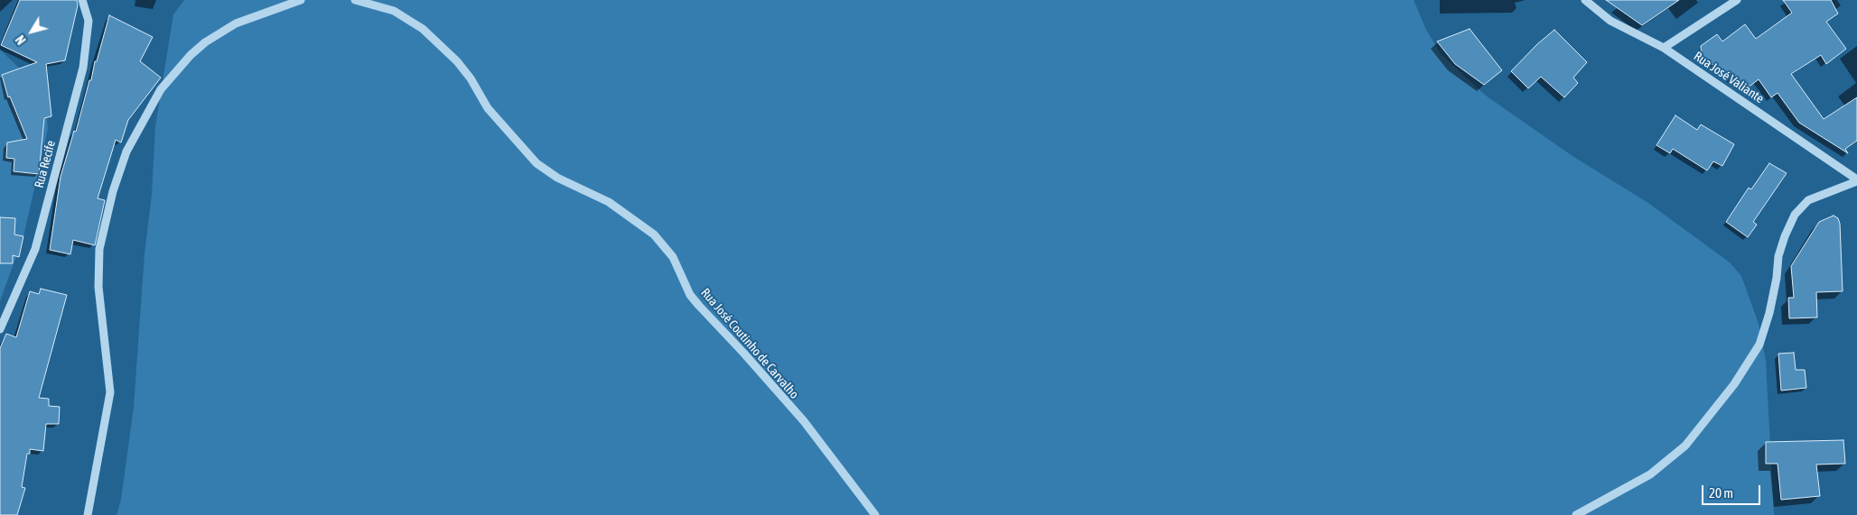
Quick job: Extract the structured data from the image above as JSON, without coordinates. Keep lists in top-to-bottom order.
{
  "streets": {
    "street": ["Rua José Valiante", "Rua Recife", "Rua José Coutinho de Carvalho"]
  },
  "scale_bar": "20 m",
  "north": "bottom left"
}
